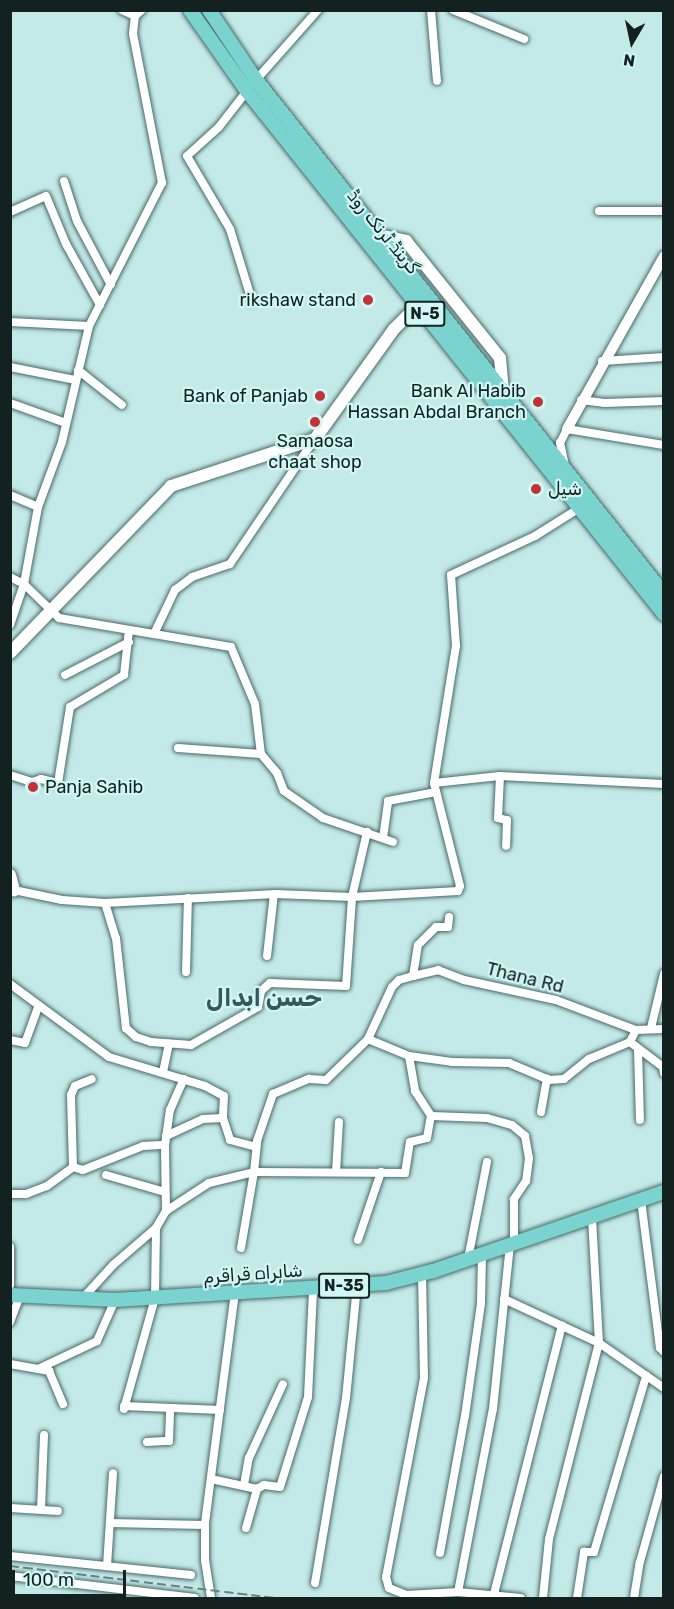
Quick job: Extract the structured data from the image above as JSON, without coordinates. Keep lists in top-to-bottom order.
{
  "streets": {
    "highway": [
      "گرینڈ ٹرنک روڈ",
      "N-5",
      "شاہراہ قراقرم",
      "N-35"
    ],
    "street": ["Thana Rd"]
  },
  "districts": ["حسن ابدال"],
  "places": [
    "rikshaw stand",
    "Bank of Panjab",
    "Bank Al Habib Hassan Abdal Branch",
    "Samaosa chaat shop",
    "شیل",
    "Panja Sahib"
  ],
  "scale_bar": "100 m",
  "north": "bottom"
}
